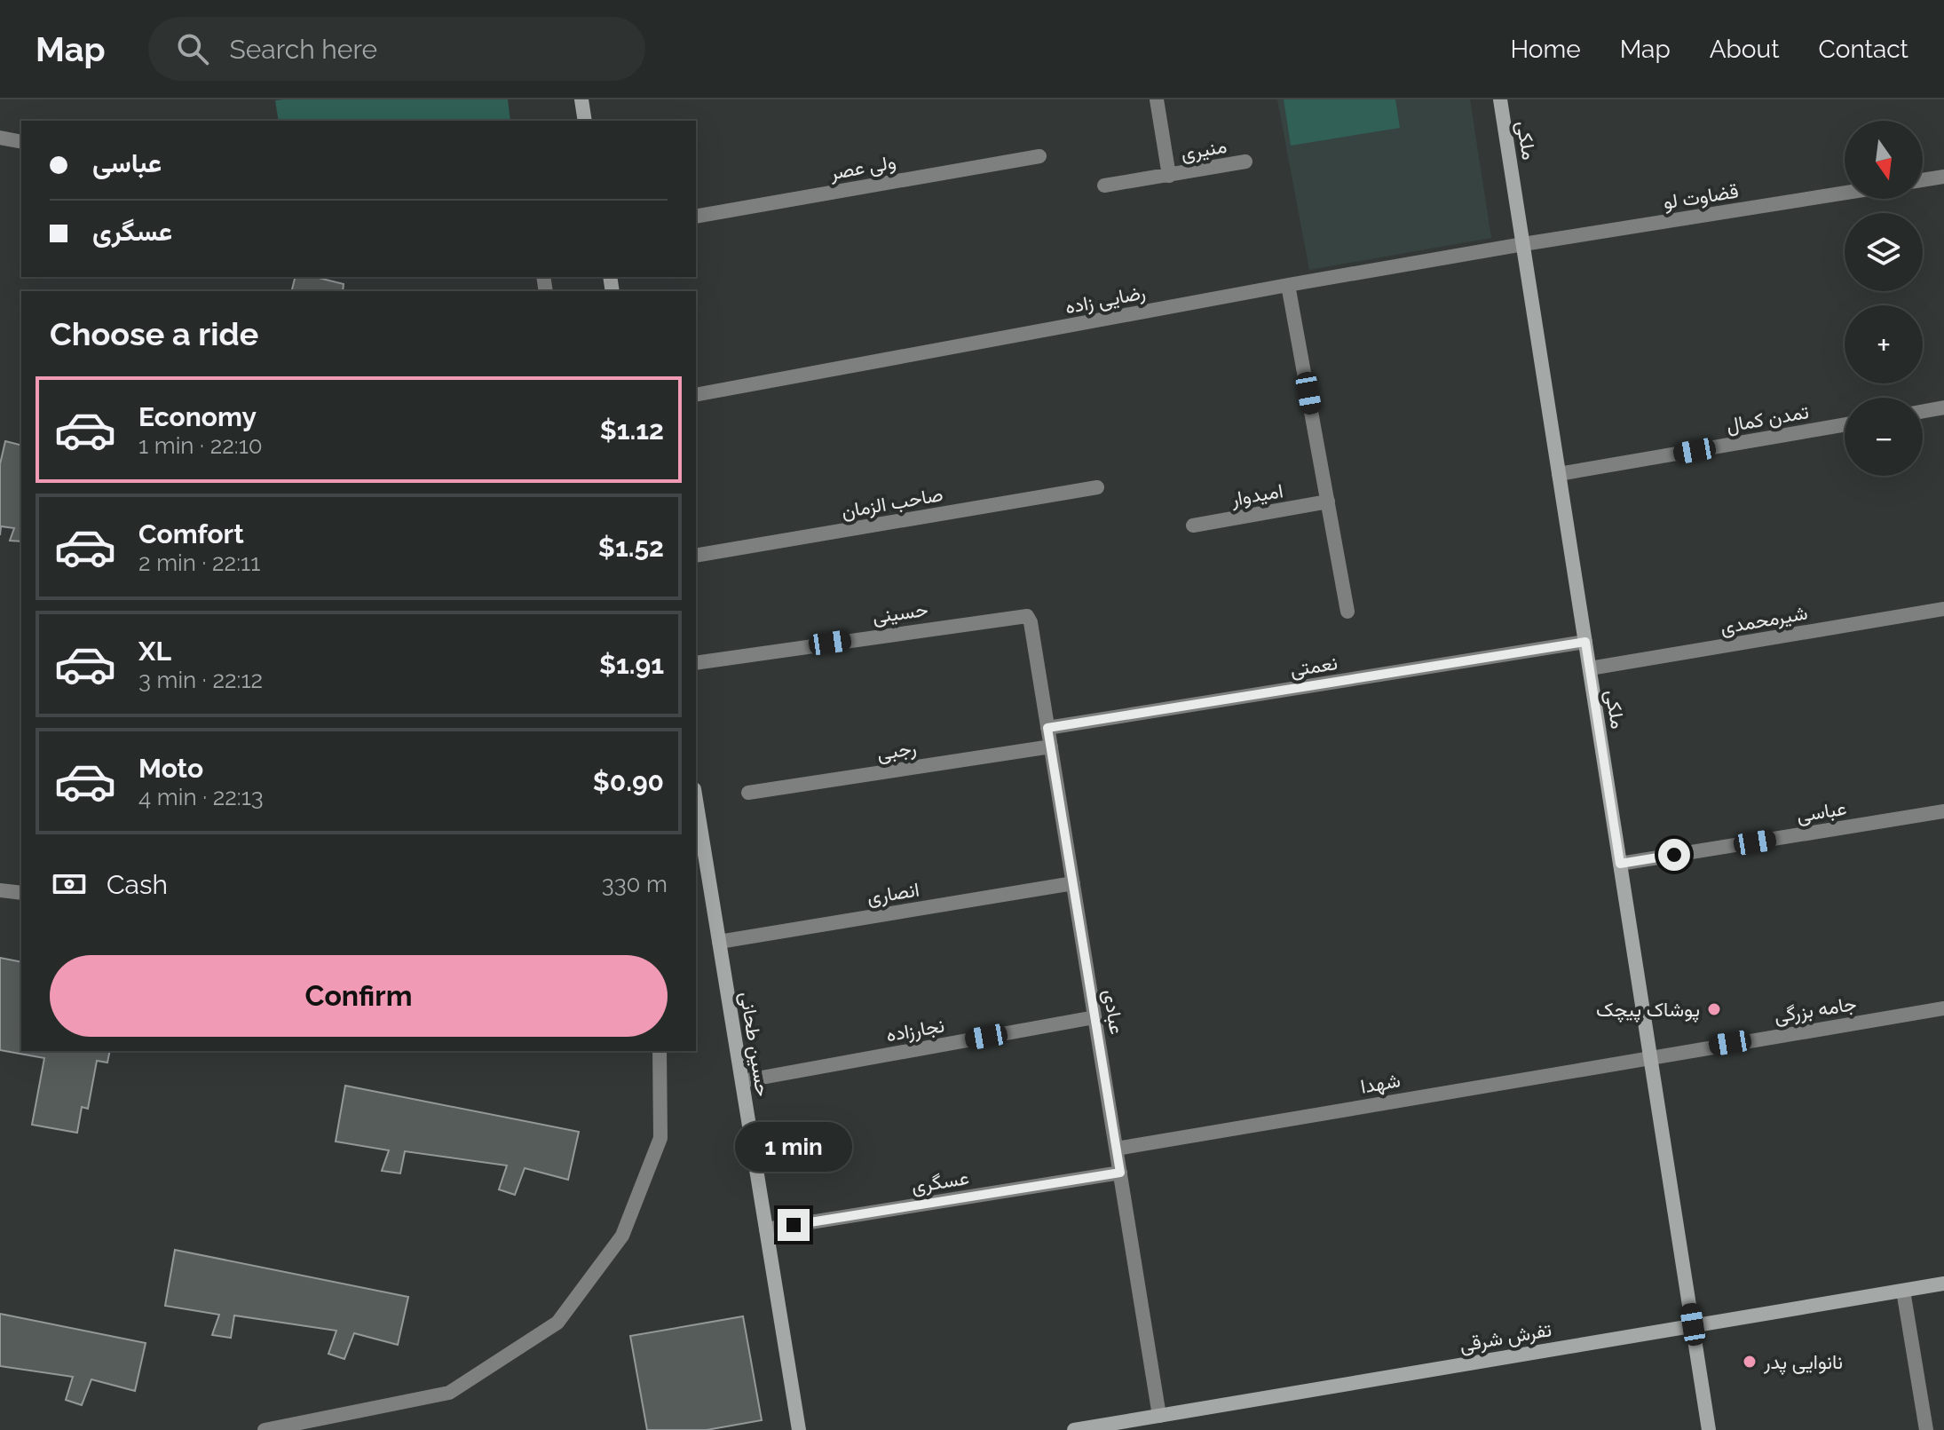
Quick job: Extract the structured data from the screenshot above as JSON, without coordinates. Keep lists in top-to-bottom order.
{
  "streets": {
    "street": [
      "ملکی",
      "منیری",
      "ولی عصر",
      "قضاوت لو",
      "رضایی زاده",
      "تمدن کمال",
      "امیدوار",
      "صاحب الزمان",
      "حسینی",
      "شیرمحمدی",
      "نعمتی",
      "رجبی",
      "عباسی",
      "انصاری",
      "جامه بزرگی",
      "عبادی",
      "نجارزاده",
      "حسین طحانی",
      "شهدا",
      "عسگری",
      "تفرش شرقی"
    ]
  },
  "crossings": [
    ["ملکی", "قضاوت لو"],
    ["ملکی", "رضایی زاده"],
    ["ملکی", "تمدن کمال"],
    ["ملکی", "شیرمحمدی"],
    ["ملکی", "نعمتی"],
    ["ملکی", "عباسی"],
    ["ملکی", "جامه بزرگی"],
    ["ملکی", "شهدا"],
    ["ملکی", "تفرش شرقی"],
    ["قضاوت لو", "رضایی زاده"],
    ["حسینی", "عبادی"],
    ["نعمتی", "عبادی"],
    ["رجبی", "عبادی"],
    ["انصاری", "عبادی"],
    ["انصاری", "حسین طحانی"],
    ["جامه بزرگی", "شهدا"],
    ["عبادی", "نجارزاده"],
    ["عبادی", "شهدا"],
    ["عبادی", "عسگری"],
    ["عبادی", "تفرش شرقی"],
    ["نجارزاده", "حسین طحانی"],
    ["حسین طحانی", "عسگری"]
  ],
  "places": ["پوشاک پیچک", "نانوایی پدر"],
  "north": "bottom",
  "page": {
    "header": "Map",
    "search": "Search here",
    "nav": [
      "Home",
      "Map",
      "About",
      "Contact"
    ],
    "map_buttons": ["+", "−"],
    "banner": ["عباسی", "عسگری"],
    "heading": "Choose a ride",
    "list": [
      {
        "name": "Economy",
        "note": "1 min · 22:10",
        "value": "$1.12"
      },
      {
        "name": "Comfort",
        "note": "2 min · 22:11",
        "value": "$1.52"
      },
      {
        "name": "XL",
        "note": "3 min · 22:12",
        "value": "$1.91"
      },
      {
        "name": "Moto",
        "note": "4 min · 22:13",
        "value": "$0.90"
      }
    ],
    "pay": ["Cash", "330 m"],
    "buttons": "Confirm",
    "bubble": "1 min"
  }
}
